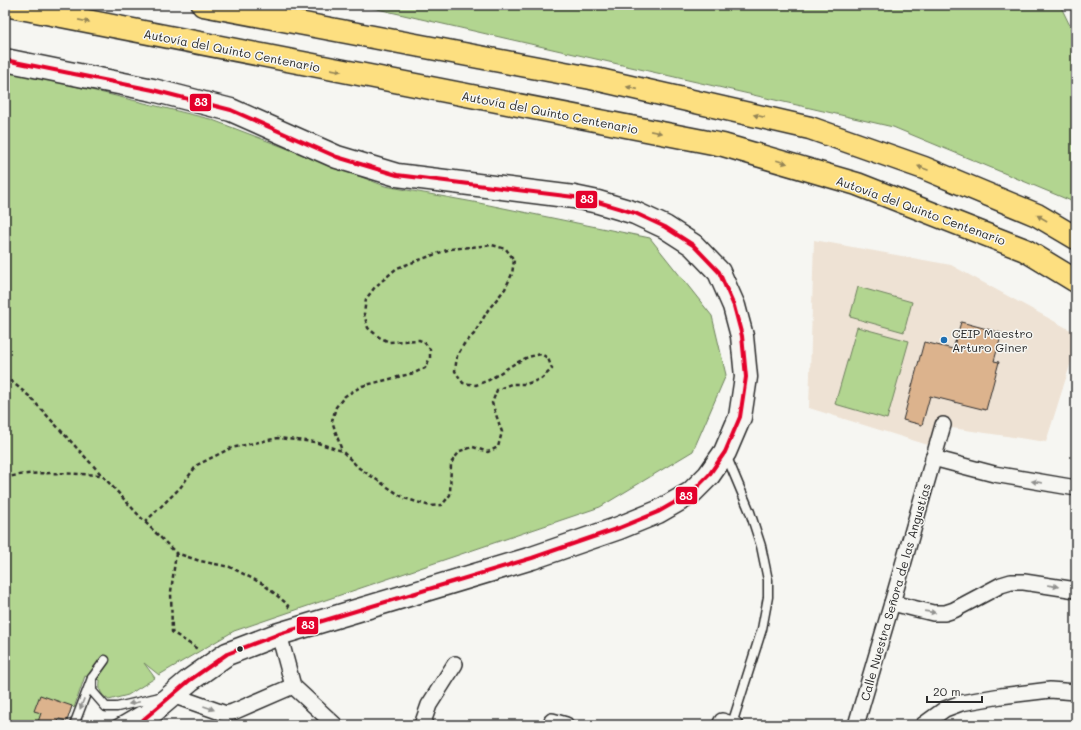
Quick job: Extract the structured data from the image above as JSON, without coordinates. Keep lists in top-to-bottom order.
{
  "streets": {
    "highway": ["Autovía del Quinto Centenario"],
    "street": ["Calle Nuestra Señora de las Angustias"]
  },
  "places": ["CEIP Maestro Arturo Giner"],
  "lines": ["transit line 83"],
  "scale_bar": "20 m"
}
